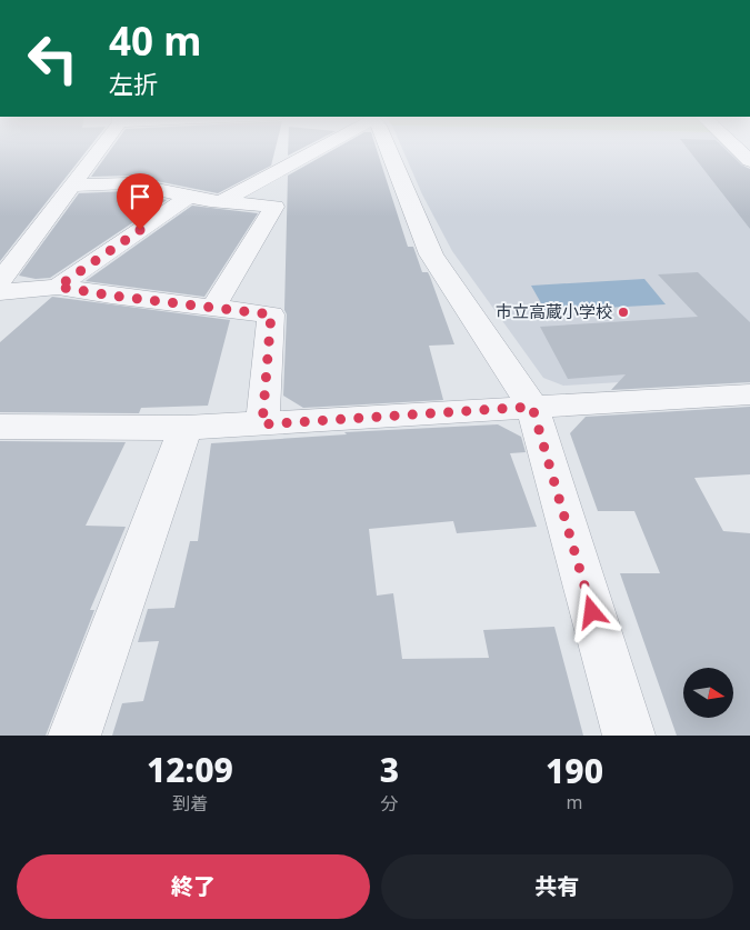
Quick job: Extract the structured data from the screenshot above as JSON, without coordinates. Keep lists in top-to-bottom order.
{
  "places": ["市立高蔵小学校"],
  "north": "right",
  "page": {
    "turn": ["40 m", "左折"],
    "eta": [
      "12:09",
      "到着",
      "3",
      "分",
      "190",
      "m"
    ],
    "buttons": ["終了", "共有"]
  }
}
